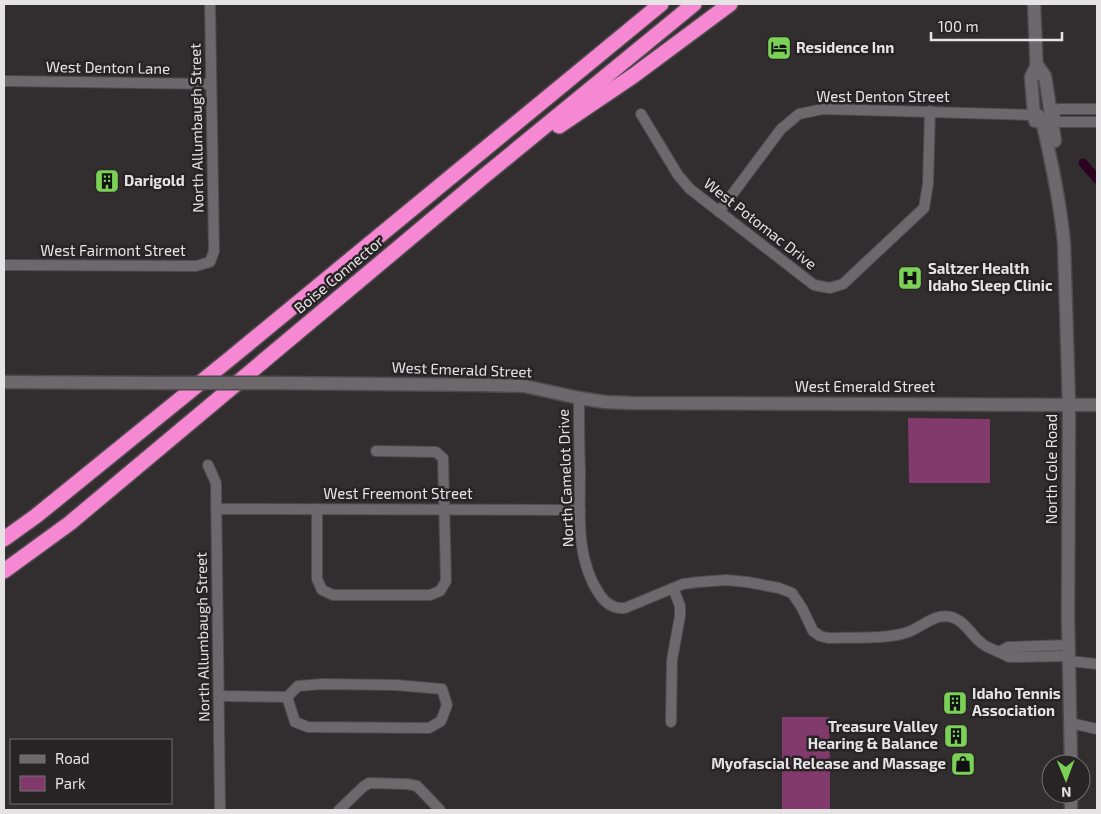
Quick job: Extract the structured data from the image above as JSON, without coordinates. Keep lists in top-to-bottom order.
{
  "streets": {
    "highway": ["Boise Connector"],
    "main road": ["West Emerald Street", "North Cole Road"],
    "street": [
      "West Denton Lane",
      "West Denton Street",
      "North Allumbaugh Street",
      "West Potomac Drive",
      "West Fairmont Street",
      "North Camelot Drive",
      "West Freemont Street"
    ]
  },
  "crossings": [
    ["West Denton Lane", "North Allumbaugh Street"],
    ["West Denton Street", "West Potomac Drive"],
    ["West Denton Street", "North Cole Road"],
    ["North Allumbaugh Street", "West Fairmont Street"],
    ["North Allumbaugh Street", "West Freemont Street"],
    ["West Emerald Street", "North Cole Road"],
    ["West Emerald Street", "North Camelot Drive"],
    ["North Camelot Drive", "West Freemont Street"]
  ],
  "places": {
    "hotel": ["Residence Inn"],
    "building": ["Darigold", "Idaho Tennis Association", "Treasure Valley Hearing & Balance"],
    "hospital": ["Saltzer Health Idaho Sleep Clinic"],
    "shop": ["Myofascial Release and Massage"]
  },
  "legend": ["Road", "Park"],
  "scale_bar": "100 m",
  "north": "bottom"
}
